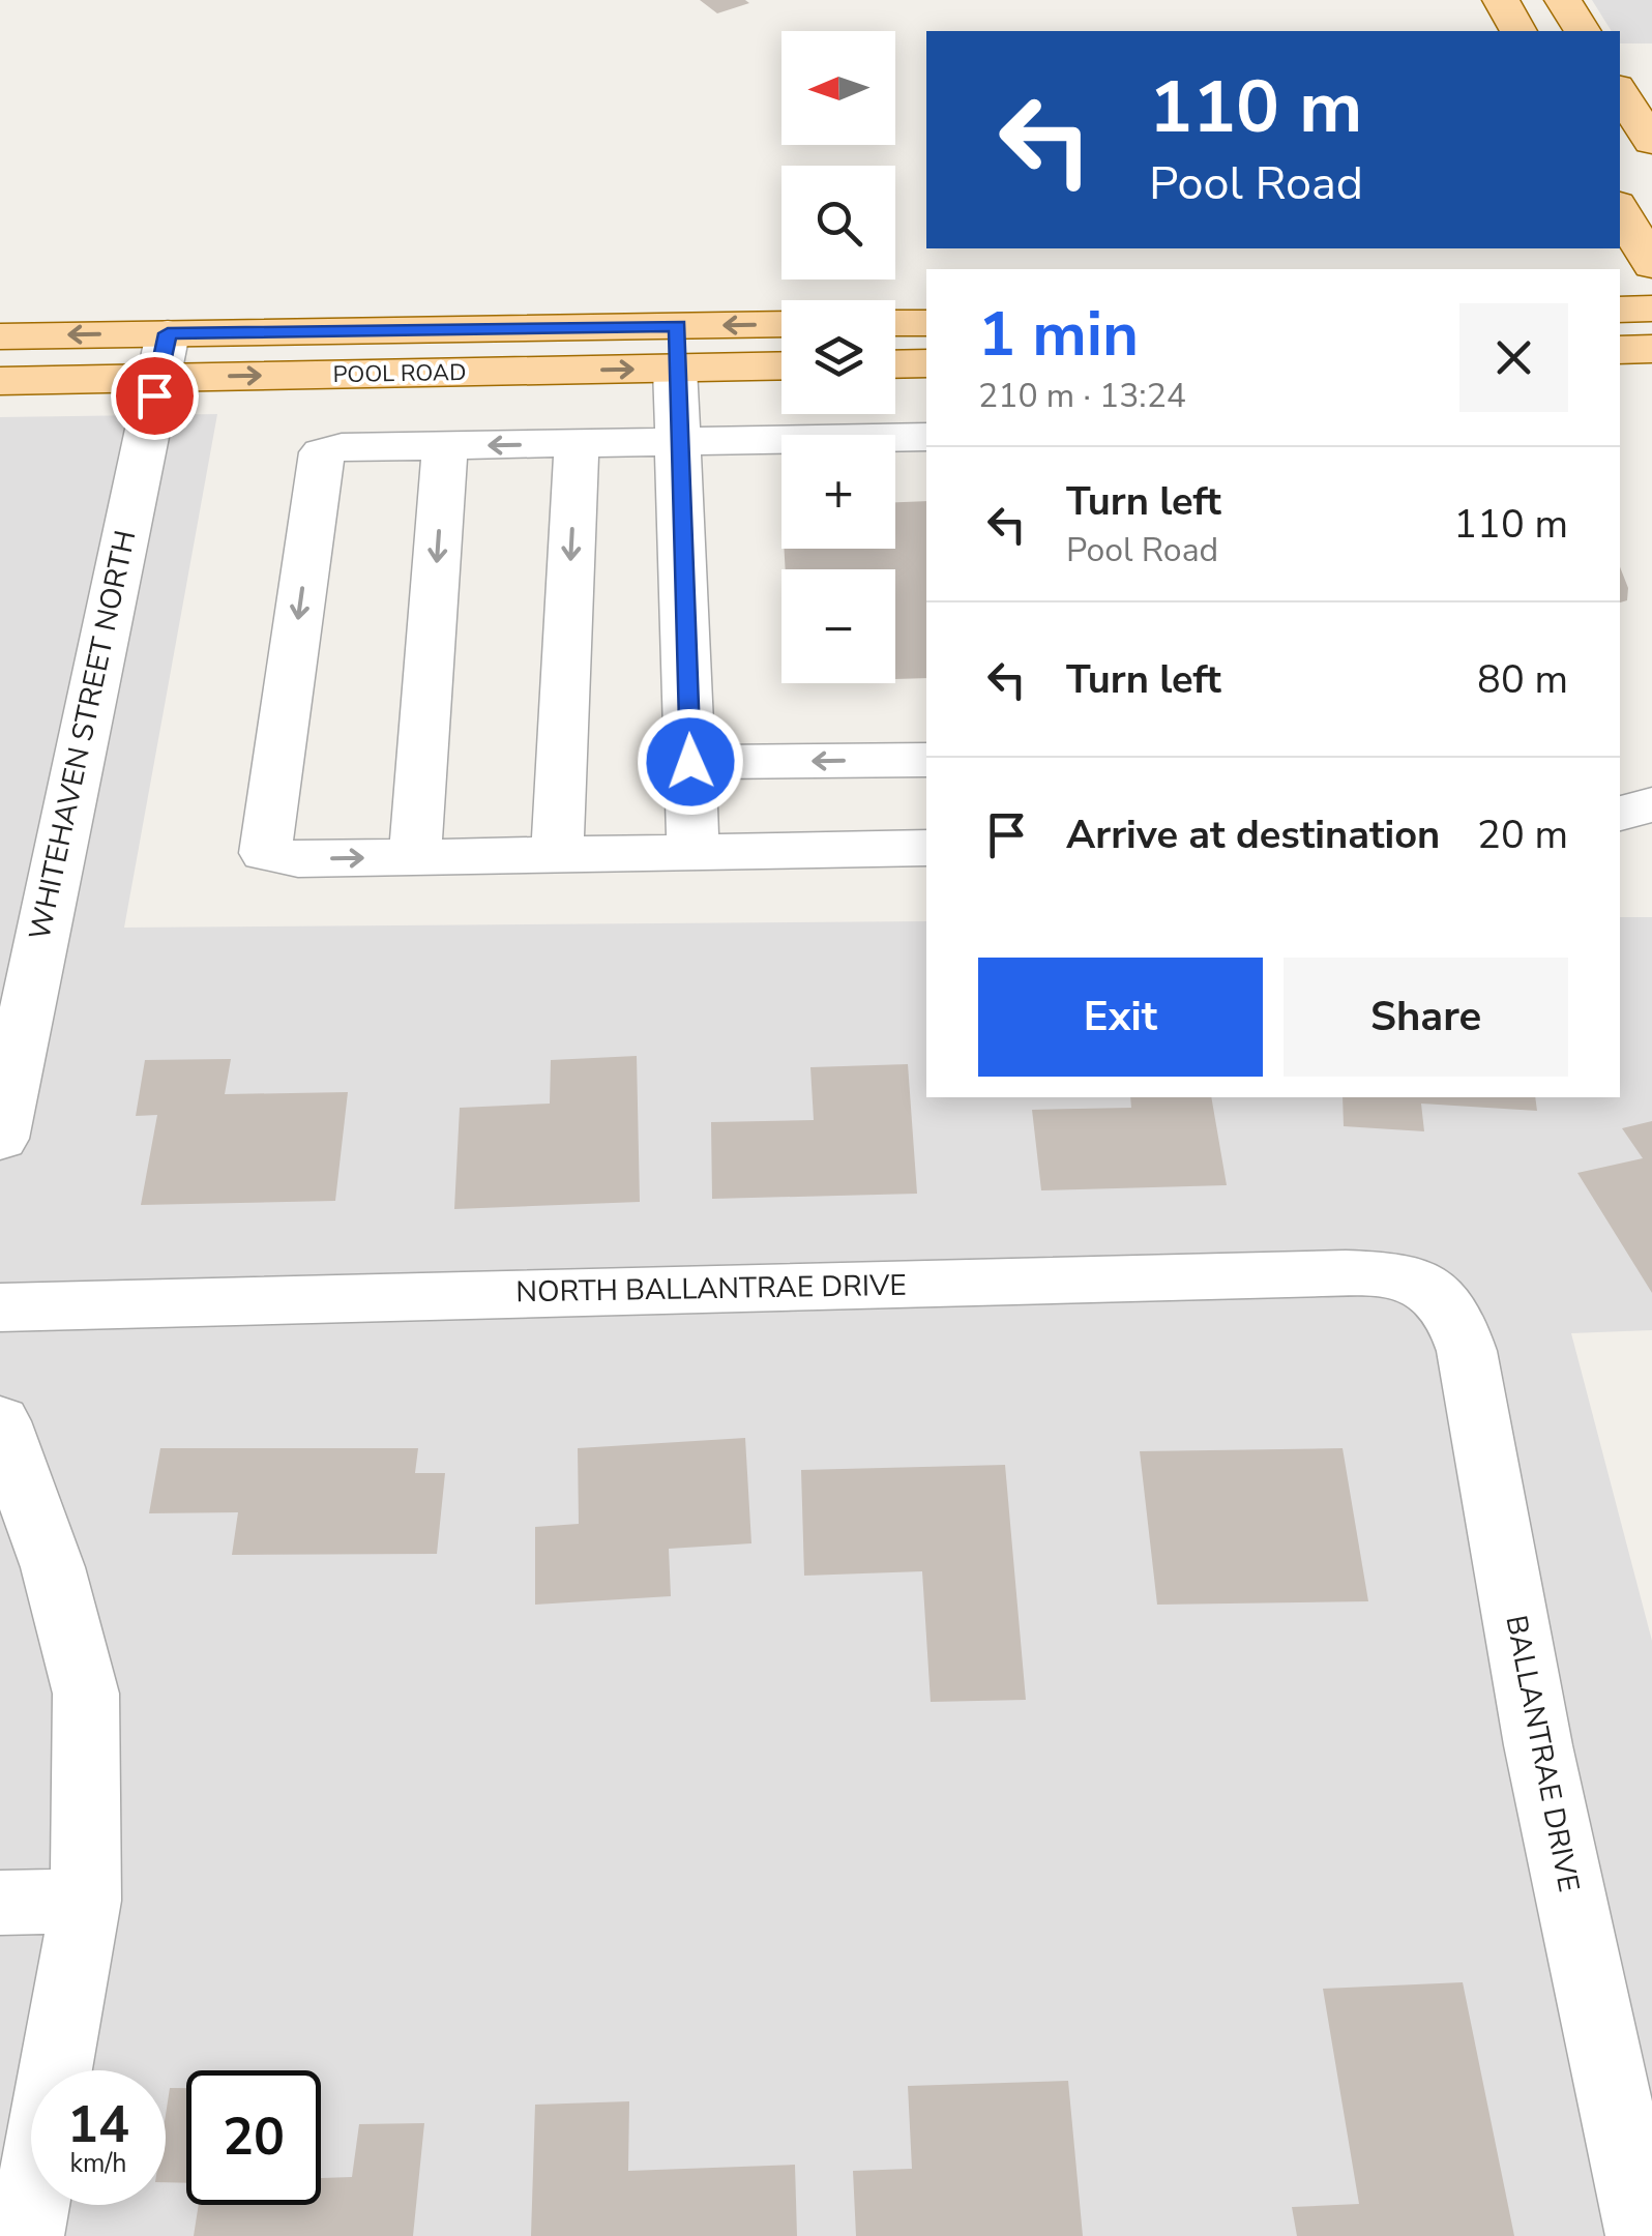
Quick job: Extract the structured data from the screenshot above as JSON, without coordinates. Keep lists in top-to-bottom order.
{
  "streets": {
    "main road": ["POOL ROAD"],
    "street": ["WHITEHAVEN STREET NORTH", "NORTH BALLANTRAE DRIVE", "BALLANTRAE DRIVE"]
  },
  "crossings": [
    ["POOL ROAD", "WHITEHAVEN STREET NORTH"],
    ["NORTH BALLANTRAE DRIVE", "BALLANTRAE DRIVE"]
  ],
  "north": "left",
  "page": {
    "map_buttons": ["+", "−"],
    "turn": ["110 m", "Pool Road"],
    "heading": ["1 min", "210 m · 13:24"],
    "list": [
      {
        "name": "Turn left",
        "note": "Pool Road",
        "value": "110 m"
      },
      {
        "name": "Turn left",
        "value": "80 m"
      },
      {
        "name": "Arrive at destination",
        "value": "20 m"
      }
    ],
    "buttons": ["Exit", "Share"],
    "speed": "14 km/h",
    "limit": "20"
  }
}
